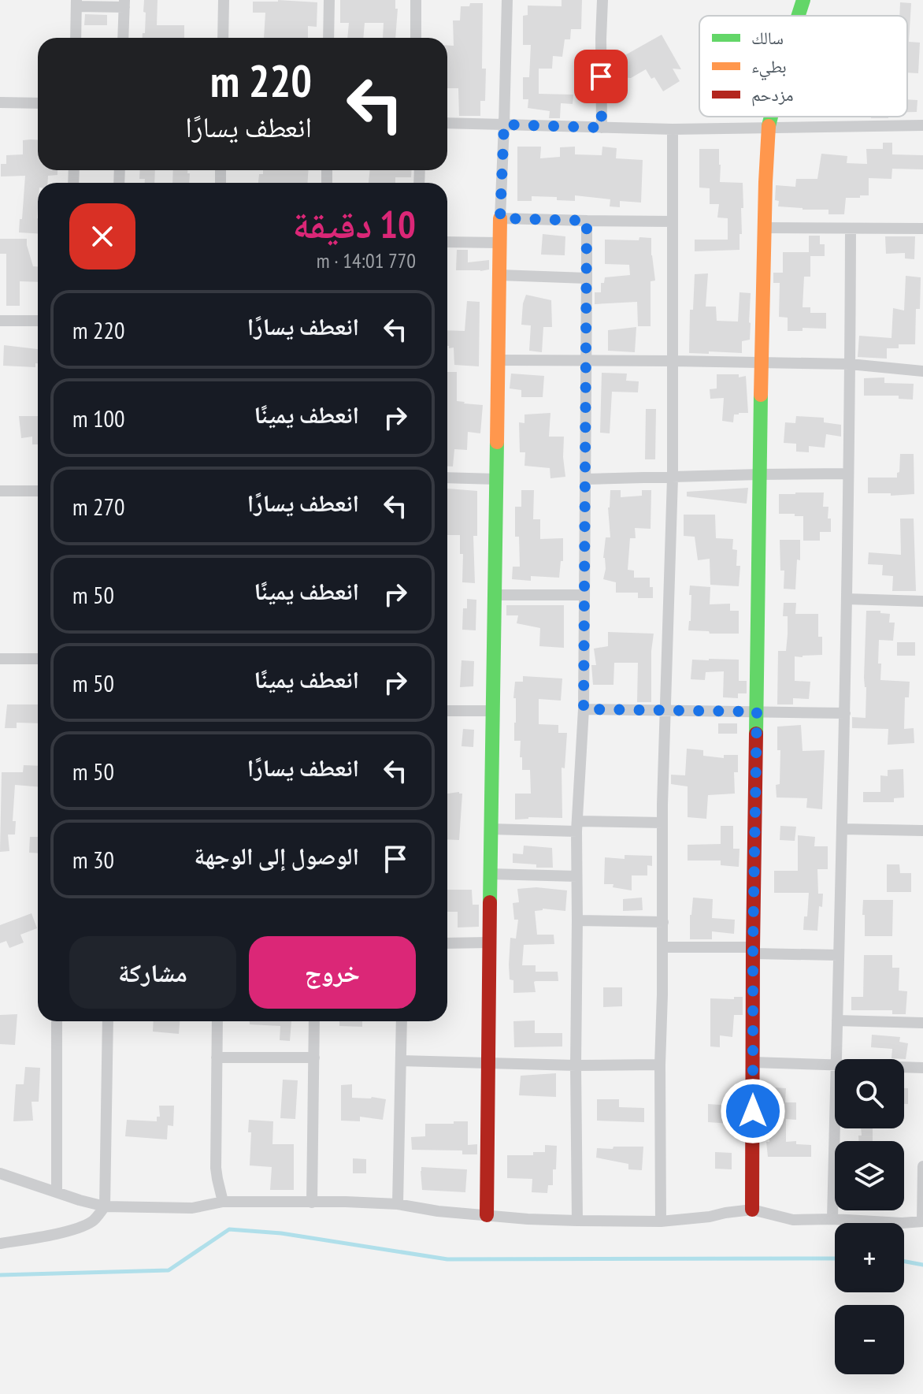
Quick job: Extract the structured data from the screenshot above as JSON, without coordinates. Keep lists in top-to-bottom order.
{
  "legend": ["سالك", "بطيء", "مزدحم"],
  "page": {
    "turn": ["220 m", "انعطف يسارًا"],
    "heading": ["10 دقيقة", "770 m · 14:01"],
    "list": [
      {
        "name": "انعطف يسارًا",
        "value": "220 m"
      },
      {
        "name": "انعطف يمينًا",
        "value": "100 m"
      },
      {
        "name": "انعطف يسارًا",
        "value": "270 m"
      },
      {
        "name": "انعطف يمينًا",
        "value": "50 m"
      },
      {
        "name": "انعطف يمينًا",
        "value": "50 m"
      },
      {
        "name": "انعطف يسارًا",
        "value": "50 m"
      },
      {
        "name": "الوصول إلى الوجهة",
        "value": "30 m"
      }
    ],
    "buttons": ["خروج", "مشاركة"],
    "map_buttons": ["+", "−"]
  }
}
